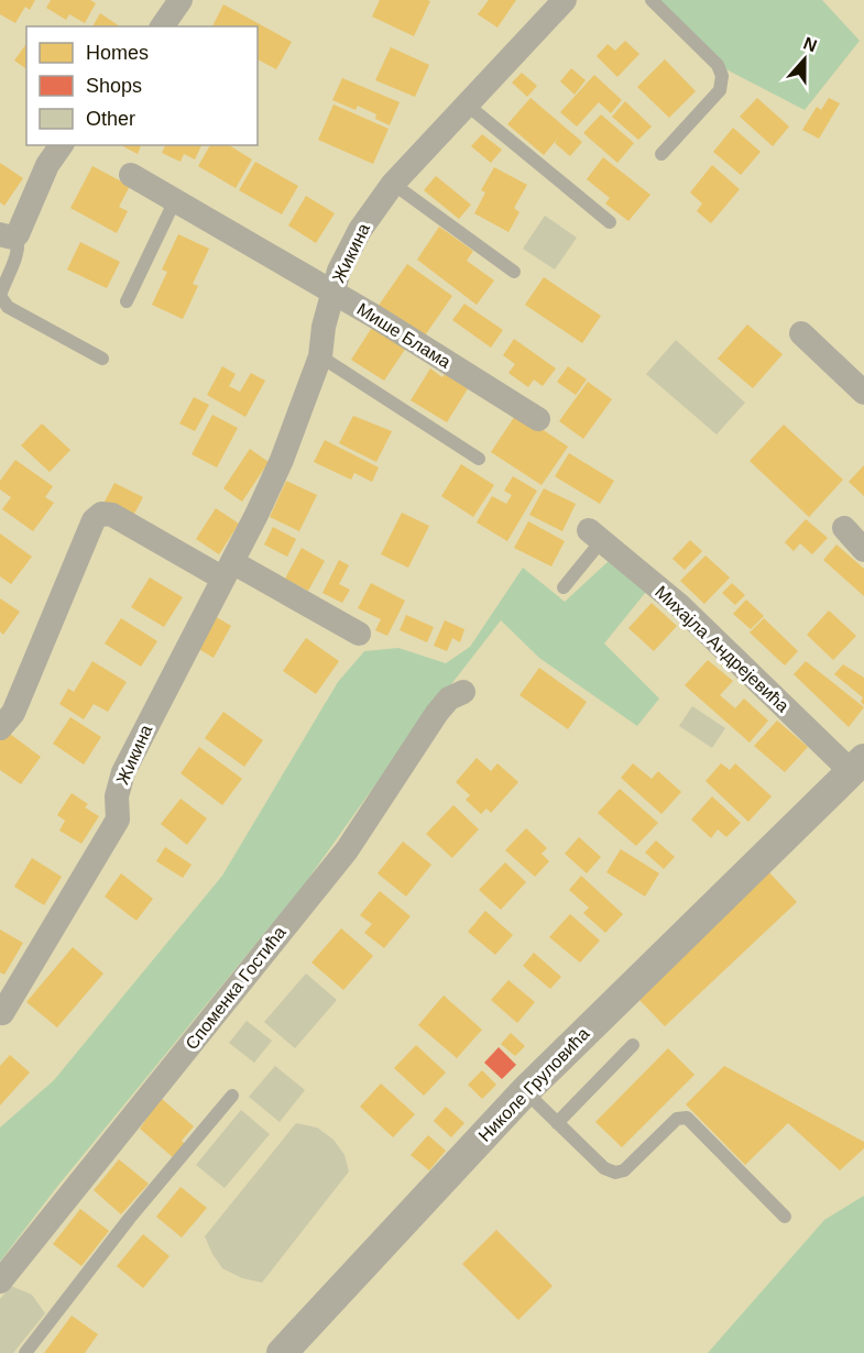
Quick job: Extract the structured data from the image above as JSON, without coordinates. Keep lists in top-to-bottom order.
{
  "streets": {
    "street": [
      "Жикина",
      "Мише Блама",
      "Михајла Андрејевића",
      "Споменка Гостића",
      "Николе Груловића"
    ]
  },
  "crossings": [
    ["Жикина", "Мише Блама"],
    ["Михајла Андрејевића", "Николе Груловића"]
  ],
  "legend": ["Homes", "Shops", "Other"],
  "north": "top"
}
